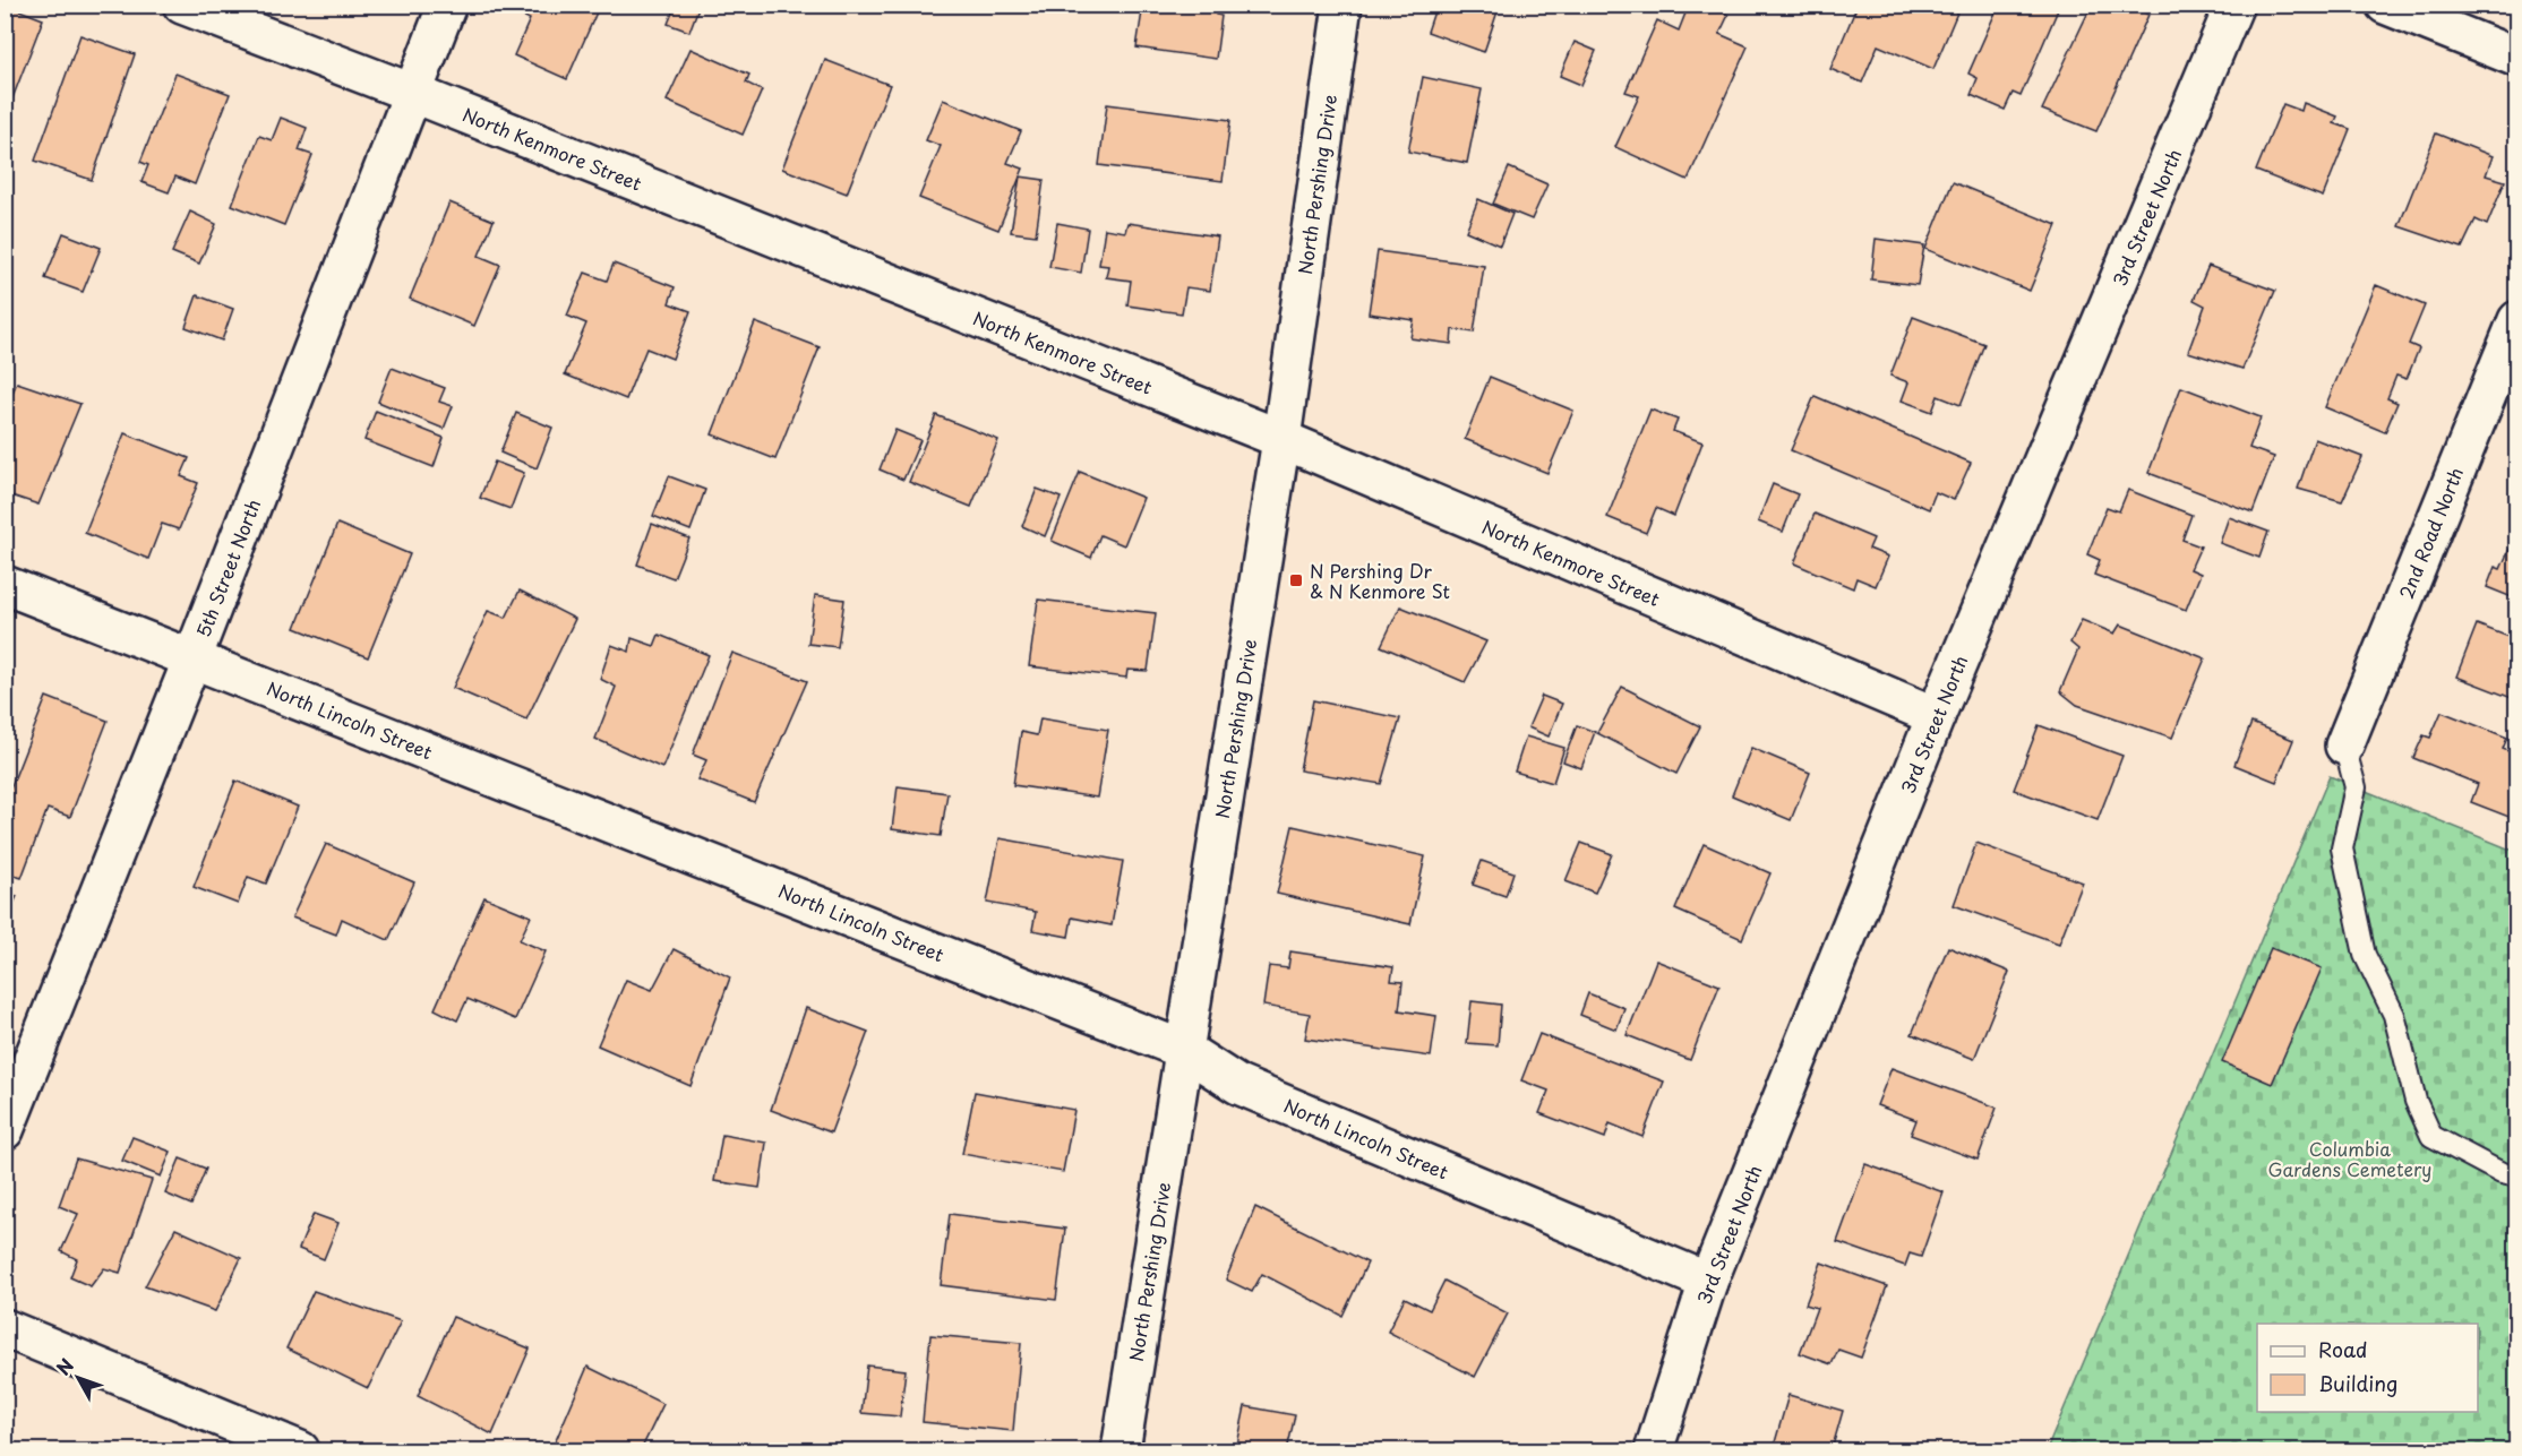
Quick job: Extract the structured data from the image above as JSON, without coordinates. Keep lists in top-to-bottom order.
{
  "streets": {
    "street": [
      "North Kenmore Street",
      "North Pershing Drive",
      "3rd Street North",
      "2nd Road North",
      "5th Street North",
      "North Lincoln Street"
    ]
  },
  "crossings": [
    ["North Kenmore Street", "North Pershing Drive"],
    ["North Kenmore Street", "3rd Street North"],
    ["North Kenmore Street", "5th Street North"],
    ["North Pershing Drive", "North Lincoln Street"],
    ["3rd Street North", "North Lincoln Street"],
    ["5th Street North", "North Lincoln Street"]
  ],
  "parks": ["Columbia Gardens Cemetery"],
  "places": {
    "transit": ["N Pershing Dr & N Kenmore St"]
  },
  "legend": ["Road", "Building"],
  "north": "top left"
}
